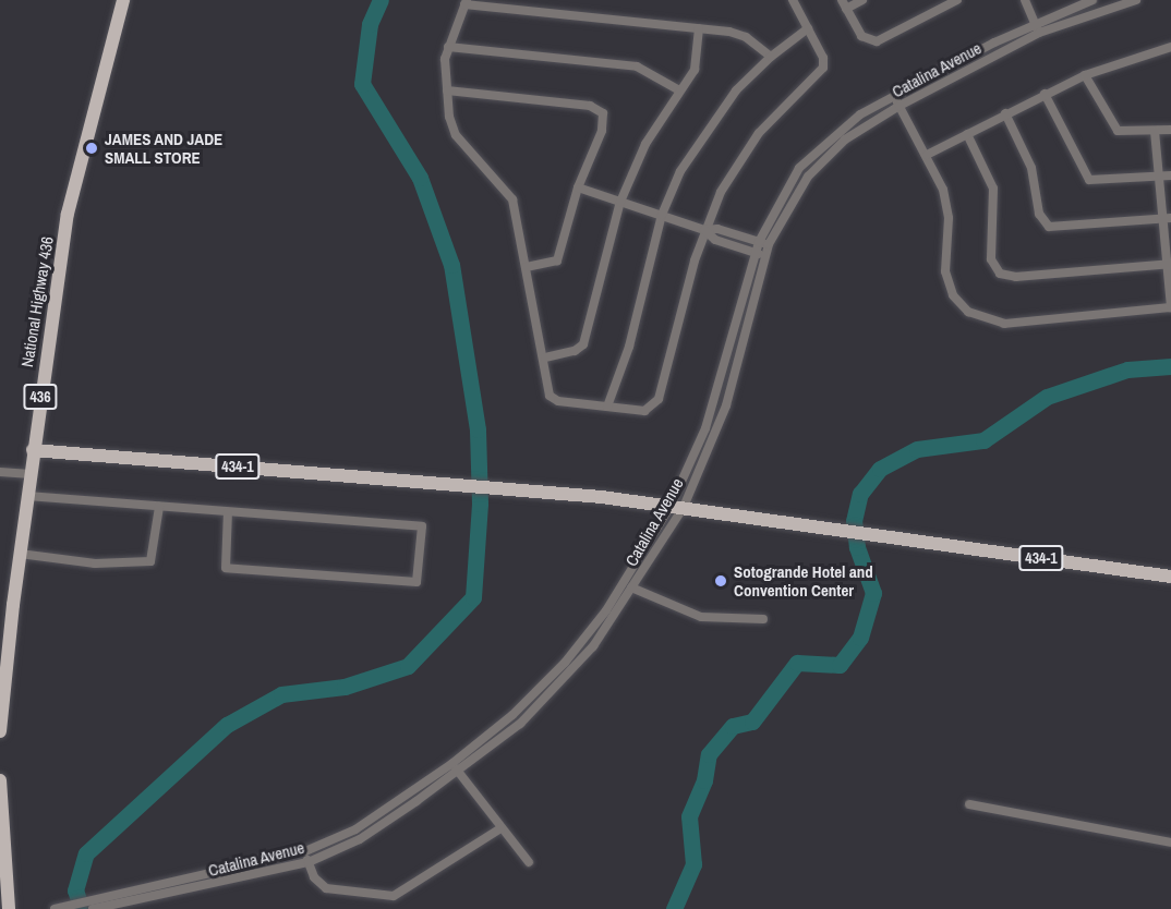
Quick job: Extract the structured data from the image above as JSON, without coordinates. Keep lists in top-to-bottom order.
{
  "streets": {
    "main road": ["National Highway 436", "436", "434-1"],
    "street": ["Catalina Avenue"]
  },
  "crossings": [
    ["Catalina Avenue", "434-1"],
    ["National Highway 436", "434-1"]
  ],
  "places": ["JAMES AND JADE SMALL STORE", "Sotogrande Hotel and Convention Center"]
}
